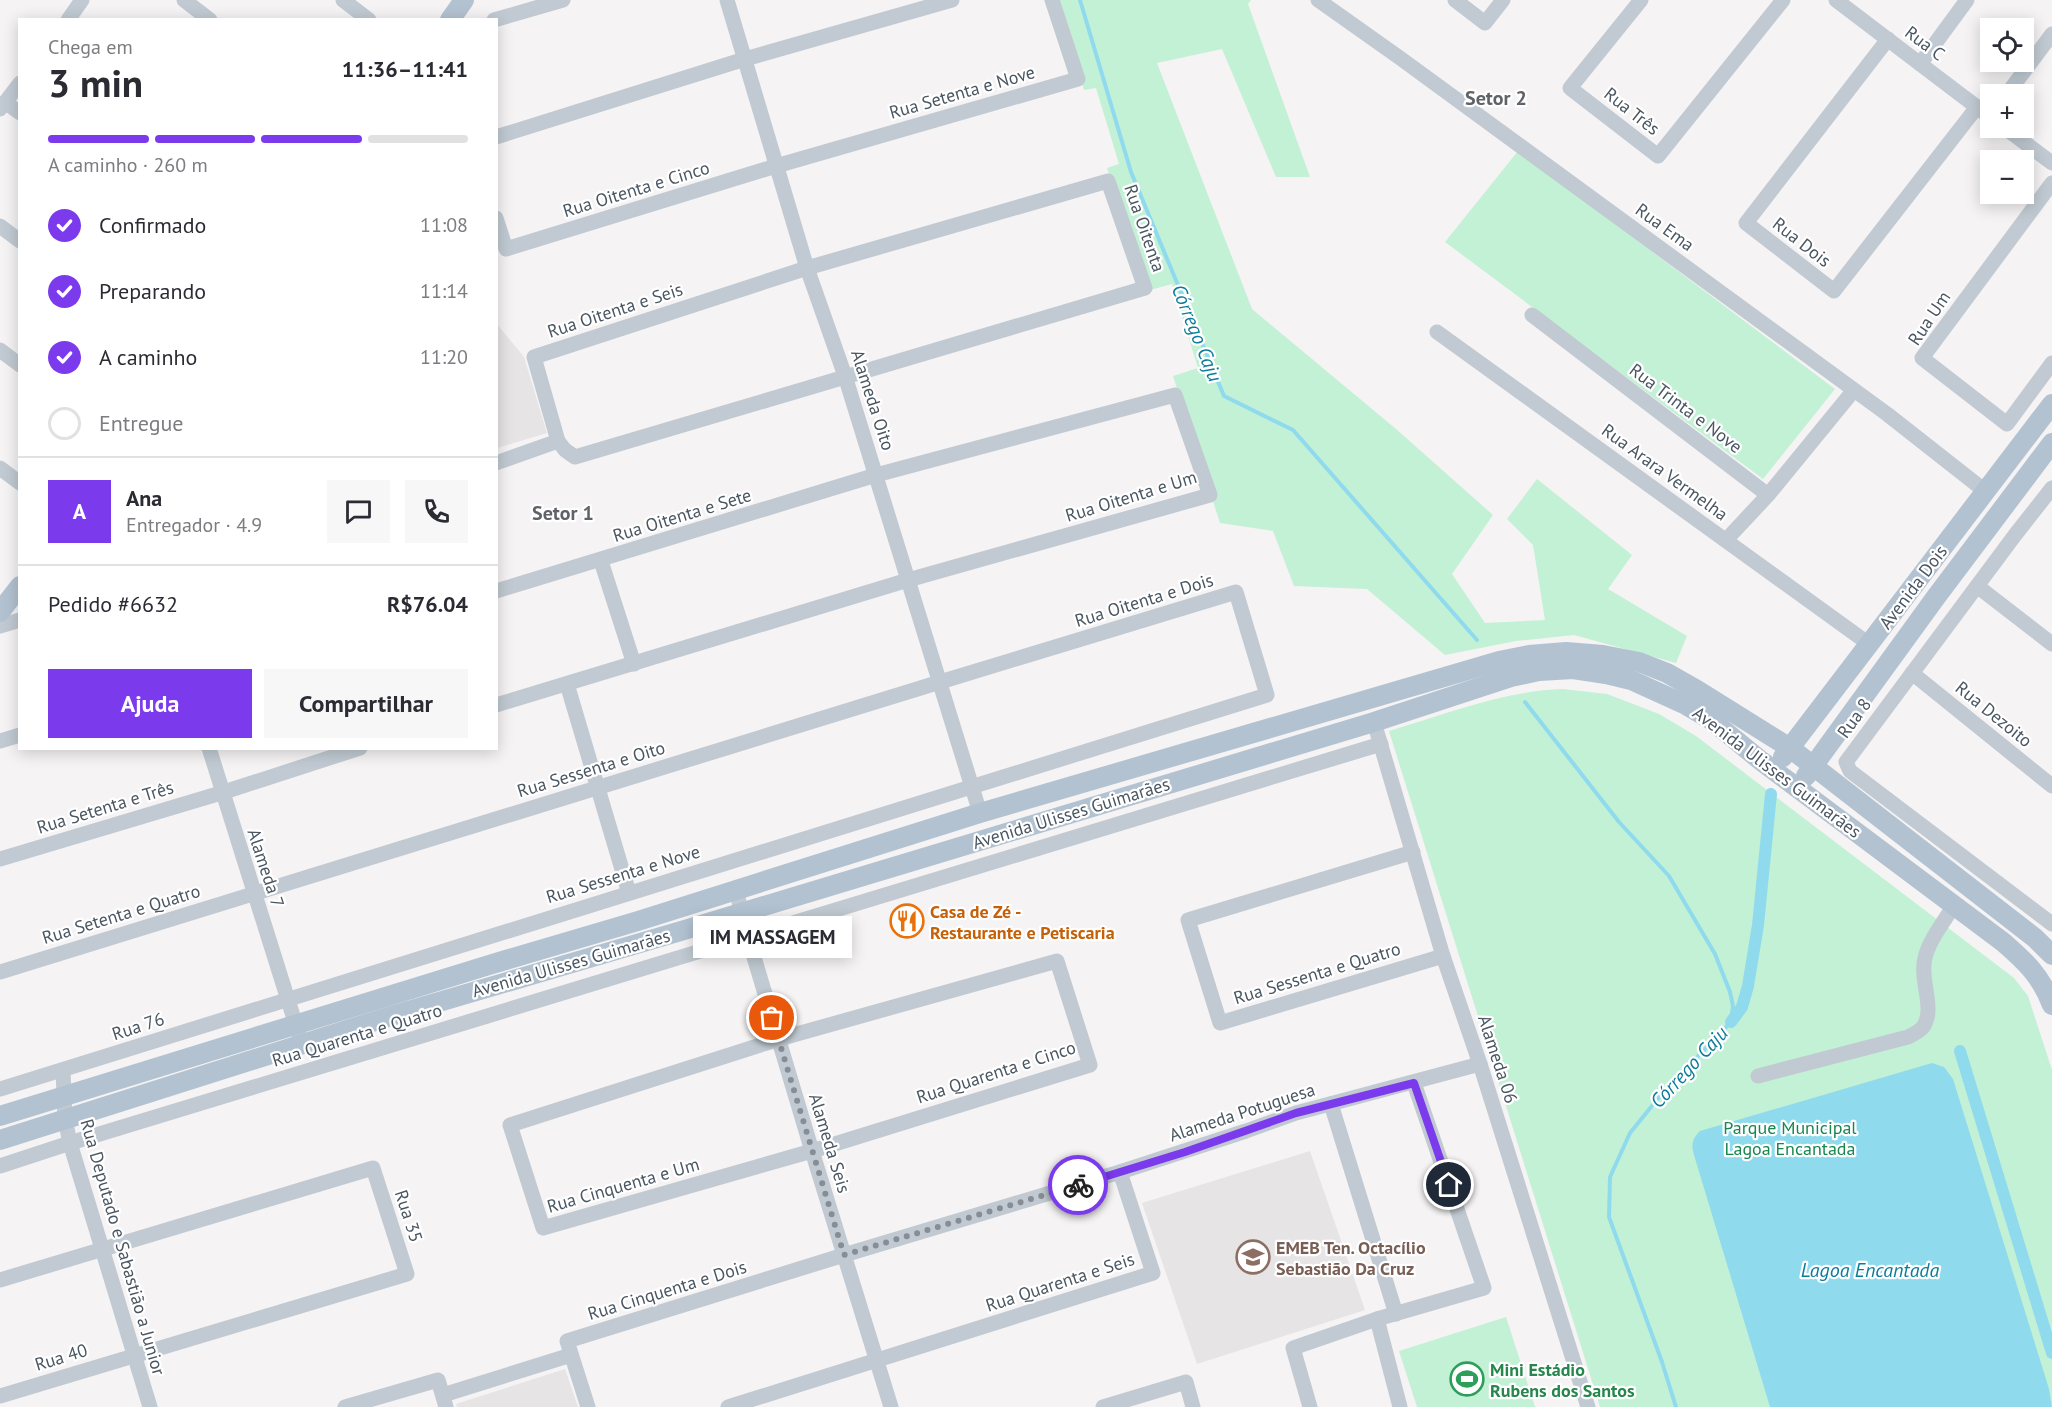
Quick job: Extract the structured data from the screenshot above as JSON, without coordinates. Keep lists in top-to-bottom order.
{
  "streets": {
    "main road": ["Avenida Dois", "Avenida Ulisses Guimarães"],
    "street": [
      "Rua C",
      "Rua Setenta e Nove",
      "Rua Três",
      "Rua Oitenta e Cinco",
      "Rua Ema",
      "Rua Oitenta",
      "Rua Dois",
      "Rua Oitenta e Seis",
      "Rua Um",
      "Alameda Oito",
      "Rua Trinta e Nove",
      "Rua Arara Vermelha",
      "Rua Oitenta e Um",
      "Rua Oitenta e Sete",
      "Rua Oitenta e Dois",
      "Rua Dezoito",
      "Rua 8",
      "Rua Sessenta e Oito",
      "Rua Setenta e Três",
      "Alameda 7",
      "Rua Sessenta e Nove",
      "Rua Setenta e Quatro",
      "Rua Sessenta e Quatro",
      "Rua 76",
      "Rua Quarenta e Quatro",
      "Alameda 06",
      "Rua Quarenta e Cinco",
      "Alameda Potuguesa",
      "Alameda Seis",
      "Rua Cinquenta e Um",
      "Rua 35",
      "Rua Deputado e Sabastião a Junior",
      "Rua Quarenta e Seis",
      "Rua Cinquenta e Dois",
      "Rua 40"
    ]
  },
  "crossings": [
    ["Rua C", "Rua Dois"],
    ["Rua Setenta e Nove", "Rua Oitenta e Cinco"],
    ["Rua Setenta e Nove", "Alameda Oito"],
    ["Rua Oitenta e Cinco", "Alameda Oito"],
    ["Rua Ema", "Avenida Dois"],
    ["Rua Oitenta", "Rua Oitenta e Seis"],
    ["Rua Oitenta", "Alameda Oito"],
    ["Rua Oitenta e Seis", "Alameda Oito"],
    ["Alameda Oito", "Rua Oitenta e Um"],
    ["Alameda Oito", "Rua Oitenta e Sete"],
    ["Alameda Oito", "Rua Oitenta e Dois"],
    ["Alameda Oito", "Rua Sessenta e Oito"],
    ["Alameda Oito", "Avenida Ulisses Guimarães"],
    ["Alameda Oito", "Rua Sessenta e Nove"],
    ["Rua Arara Vermelha", "Avenida Dois"],
    ["Rua Oitenta e Um", "Rua Oitenta e Sete"],
    ["Avenida Dois", "Avenida Ulisses Guimarães"],
    ["Rua Oitenta e Dois", "Rua Sessenta e Oito"],
    ["Rua Oitenta e Dois", "Rua Sessenta e Nove"],
    ["Rua Dezoito", "Rua 8"],
    ["Rua Sessenta e Oito", "Alameda 7"],
    ["Rua Sessenta e Oito", "Rua Setenta e Quatro"],
    ["Avenida Ulisses Guimarães", "Alameda 7"],
    ["Avenida Ulisses Guimarães", "Alameda 06"],
    ["Avenida Ulisses Guimarães", "Alameda Seis"],
    ["Avenida Ulisses Guimarães", "Rua Deputado e Sabastião a Junior"],
    ["Rua Setenta e Três", "Alameda 7"],
    ["Alameda 7", "Rua Sessenta e Nove"],
    ["Alameda 7", "Rua Setenta e Quatro"],
    ["Alameda 7", "Rua 76"],
    ["Rua Sessenta e Nove", "Rua 76"],
    ["Rua Sessenta e Quatro", "Alameda 06"],
    ["Rua 76", "Rua Deputado e Sabastião a Junior"],
    ["Rua Quarenta e Quatro", "Alameda 06"],
    ["Rua Quarenta e Quatro", "Alameda Seis"],
    ["Rua Quarenta e Quatro", "Rua Deputado e Sabastião a Junior"],
    ["Alameda 06", "Alameda Potuguesa"],
    ["Rua Quarenta e Cinco", "Alameda Seis"],
    ["Rua Quarenta e Cinco", "Rua Cinquenta e Um"],
    ["Alameda Potuguesa", "Rua Quarenta e Seis"],
    ["Alameda Seis", "Rua Cinquenta e Um"],
    ["Alameda Seis", "Rua Quarenta e Seis"],
    ["Alameda Seis", "Rua Cinquenta e Dois"],
    ["Rua 35", "Rua Deputado e Sabastião a Junior"],
    ["Rua 35", "Rua 40"],
    ["Rua Deputado e Sabastião a Junior", "Rua 40"]
  ],
  "districts": ["Setor 2", "Setor 1"],
  "water": ["Córrego Caju", "Lagoa Encantada"],
  "parks": ["Parque Municipal Lagoa Encantada"],
  "places": {
    "restaurant": ["Casa de Zé - Restaurante e Petiscaria"],
    "other": ["IM MASSAGEM"],
    "school or university": ["EMEB Ten. Octacílio Sebastião Da Cruz"],
    "sports": ["Mini Estádio Rubens dos Santos"]
  },
  "page": {
    "map_buttons": ["+", "−"],
    "heading": ["3 min", "Chega em", "11:36–11:41"],
    "panel": [
      "Ana",
      "Entregador · 4.9",
      "Pedido #6632",
      "R$76.04"
    ],
    "bar": "A caminho · 260 m",
    "list": [
      ["Confirmado", "11:08"],
      ["Preparando", "11:14"],
      ["A caminho", "11:20"],
      "Entregue"
    ],
    "round": "A",
    "buttons": ["Ajuda", "Compartilhar"],
    "bubble": "IM MASSAGEM"
  }
}
